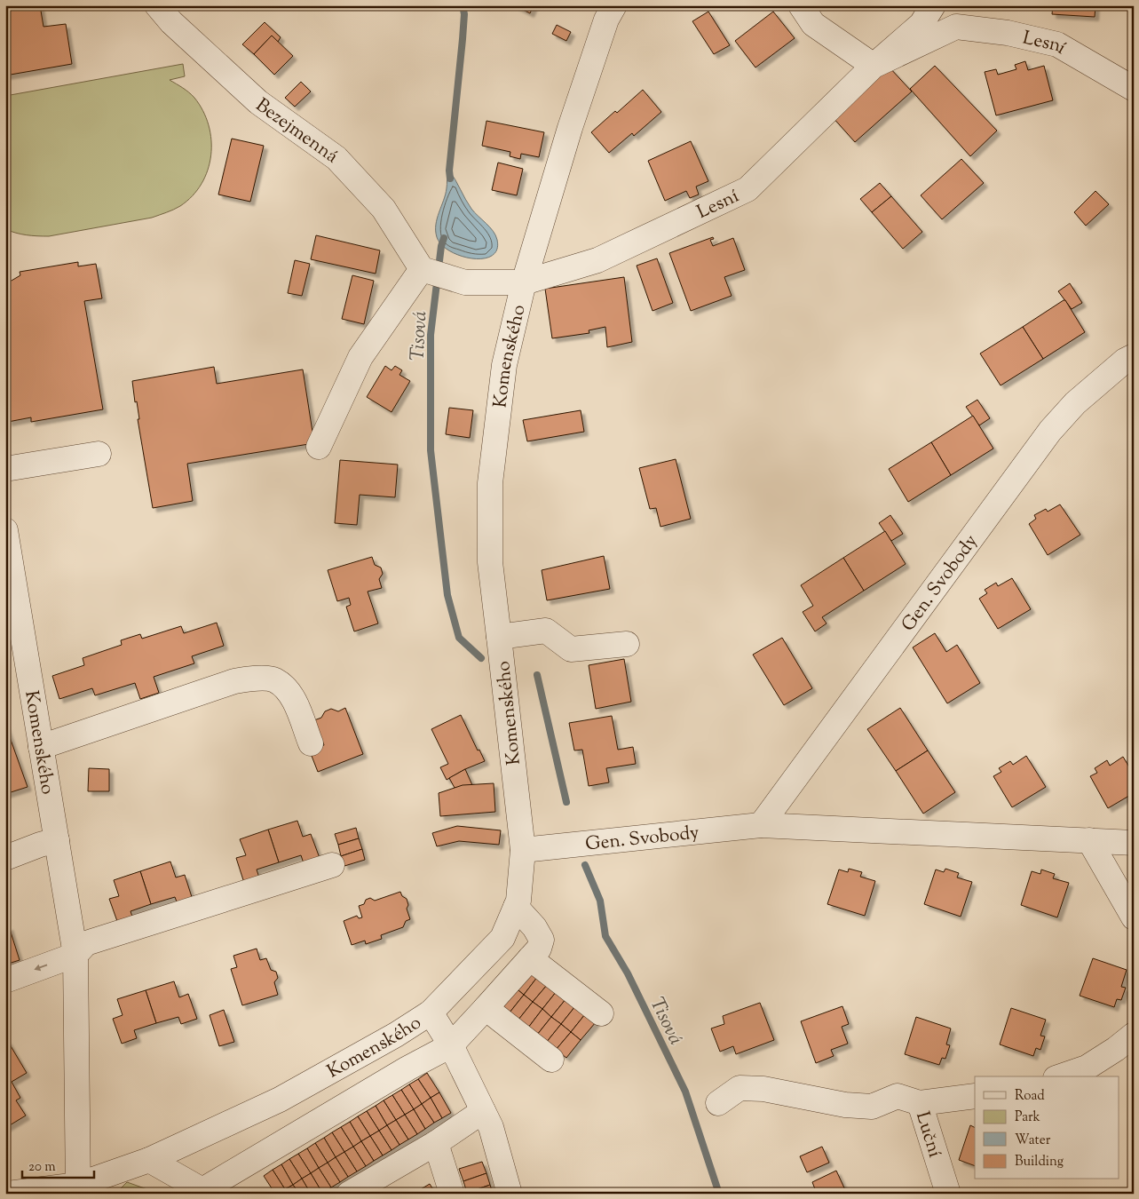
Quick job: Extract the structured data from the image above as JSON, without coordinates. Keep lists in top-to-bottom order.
{
  "streets": {
    "street": [
      "Lesní",
      "Bezejmenná",
      "Komenského",
      "Gen. Svobody",
      "Luční"
    ]
  },
  "crossings": [
    ["Lesní", "Komenského"],
    ["Komenského", "Gen. Svobody"]
  ],
  "water": ["Tisová"],
  "legend": [
    "Road",
    "Park",
    "Water",
    "Building"
  ],
  "scale_bar": "20 m"
}
